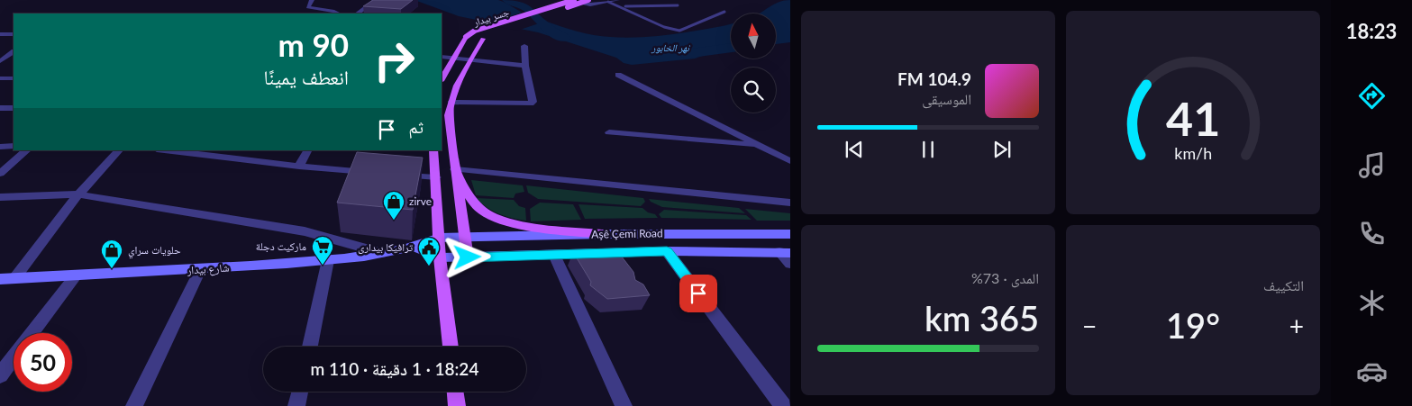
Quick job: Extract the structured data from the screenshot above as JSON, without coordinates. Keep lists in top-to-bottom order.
{
  "streets": {
    "main road": ["جسر بيدار", "Aşê Çemi Road", "شارع بيدار"]
  },
  "crossings": [
    ["Aşê Çemi Road", "شارع بيدار"]
  ],
  "water": ["نهر الخابور"],
  "places": {
    "shop": ["zirve", "حلويات سراي"],
    "supermarket": ["ماركيت دجلة"],
    "public building": ["ترافيكا بيدارى"]
  },
  "north": "top",
  "page": {
    "tabs": "18:23",
    "turn": ["90 m", "انعطف يمينًا"],
    "song": ["104.9 FM", "الموسيقى"],
    "then": "ثم",
    "tile": [
      "التكييف",
      ["المدى · 73%", "365 km"]
    ],
    "heat": ["−", "19°", "+"],
    "limit": "50",
    "trip": "18:24 · 1 دقيقة · 110 m",
    "gauge": ["41", "km/h"]
  }
}
